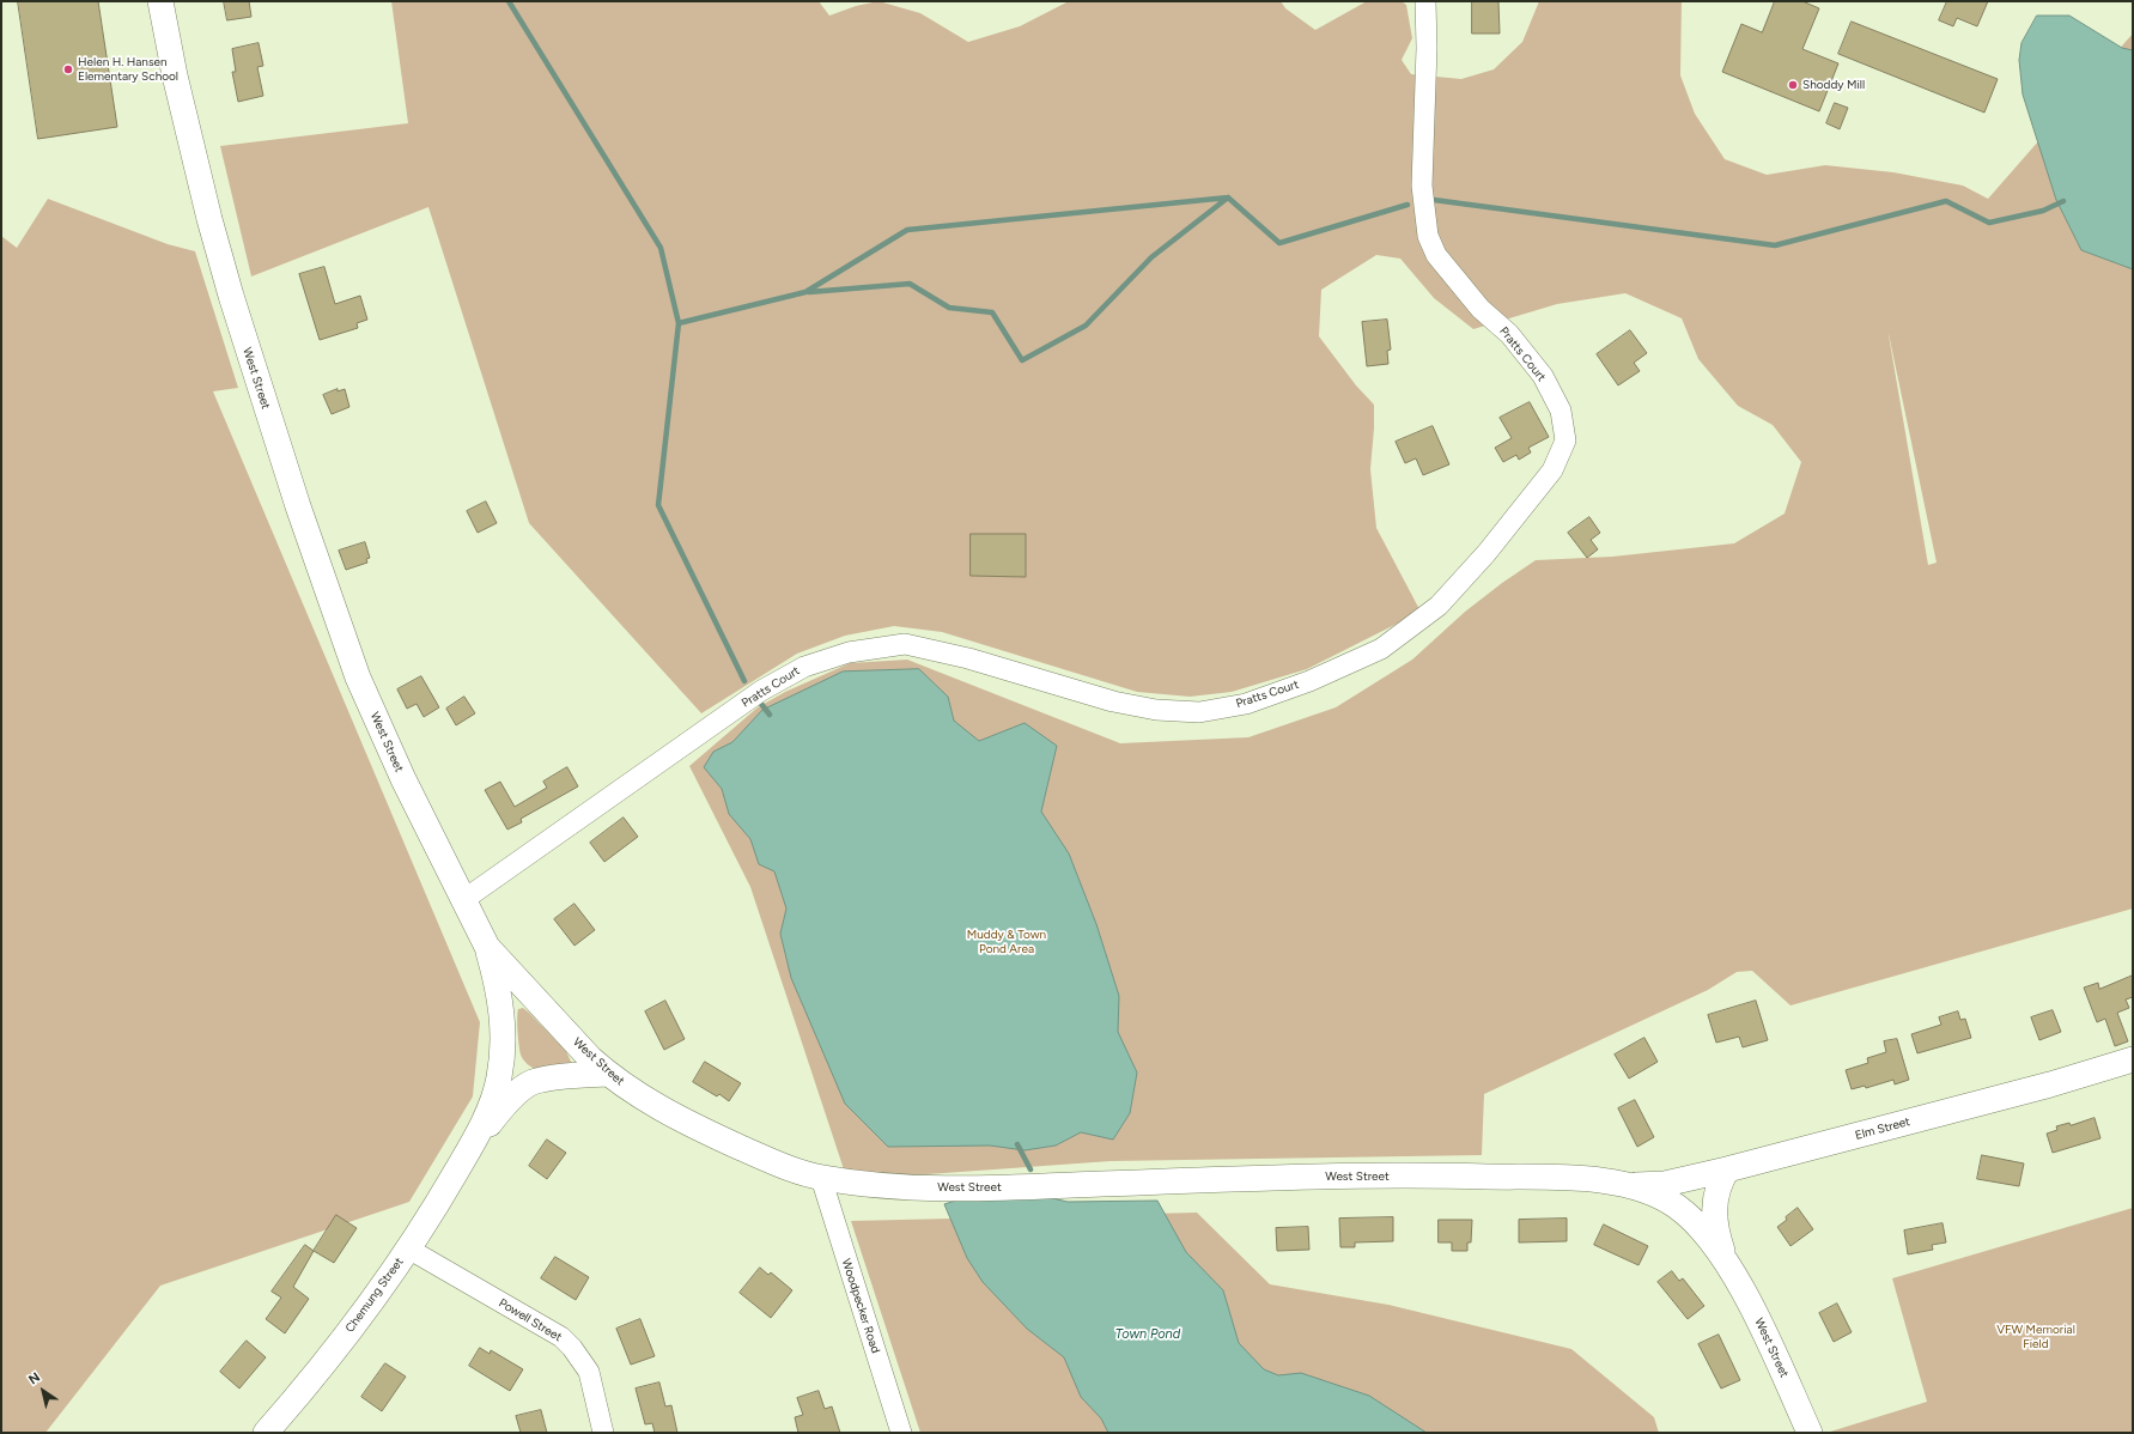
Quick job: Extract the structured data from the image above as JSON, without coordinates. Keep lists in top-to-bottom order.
{
  "streets": {
    "street": [
      "Pratts Court",
      "West Street",
      "Elm Street",
      "Chemung Street",
      "Woodpecker Road",
      "Powell Street"
    ]
  },
  "crossings": [
    ["Pratts Court", "West Street"],
    ["West Street", "Elm Street"],
    ["West Street", "Chemung Street"],
    ["West Street", "Woodpecker Road"],
    ["Chemung Street", "Powell Street"]
  ],
  "water": ["Town Pond"],
  "parks": ["Muddy & Town Pond Area", "VFW Memorial Field"],
  "places": ["Helen H. Hansen Elementary School", "Shoddy Mill"],
  "north": "top left"
}
